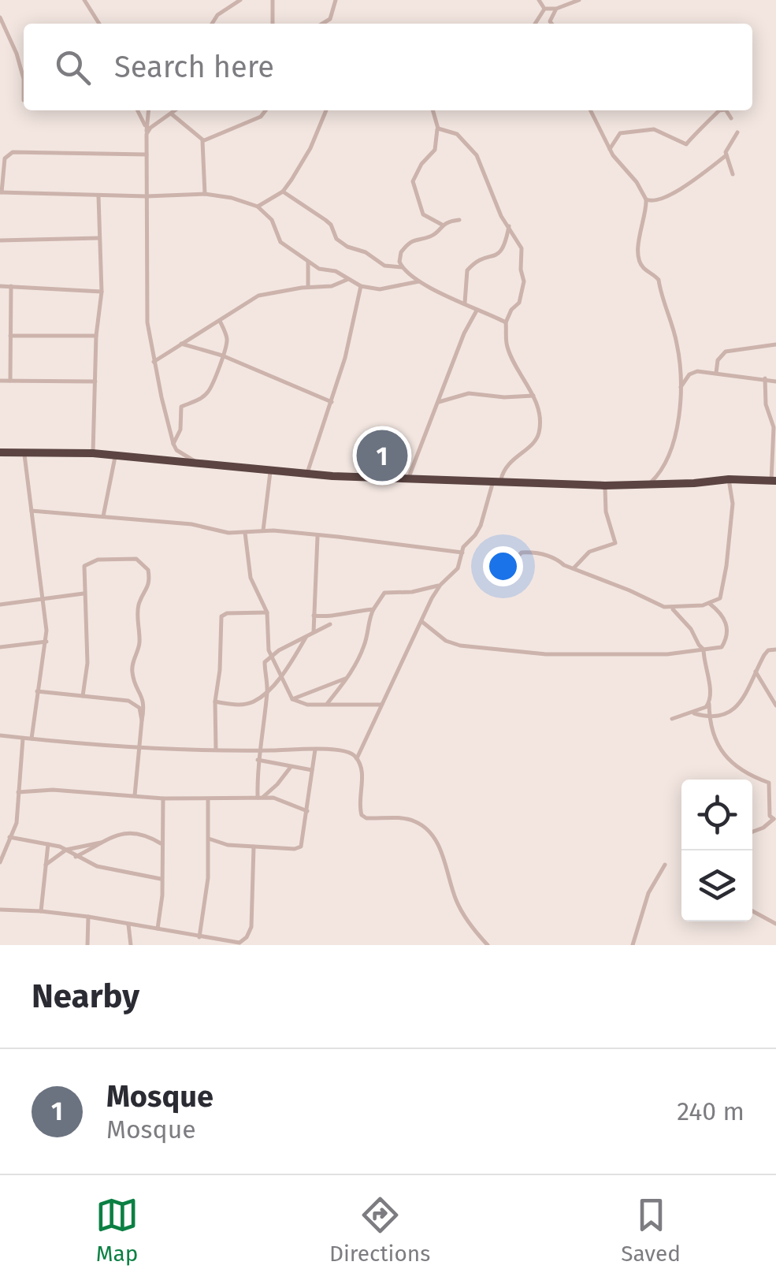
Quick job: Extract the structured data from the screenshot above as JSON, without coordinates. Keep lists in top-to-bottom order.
{
  "page": {
    "search": "Search here",
    "pins": "1",
    "heading": "Nearby",
    "list": [
      {
        "mark": "1",
        "name": "Mosque",
        "note": "Mosque",
        "value": "240 m"
      }
    ],
    "nav": ["Map", "Directions", "Saved"]
  }
}
